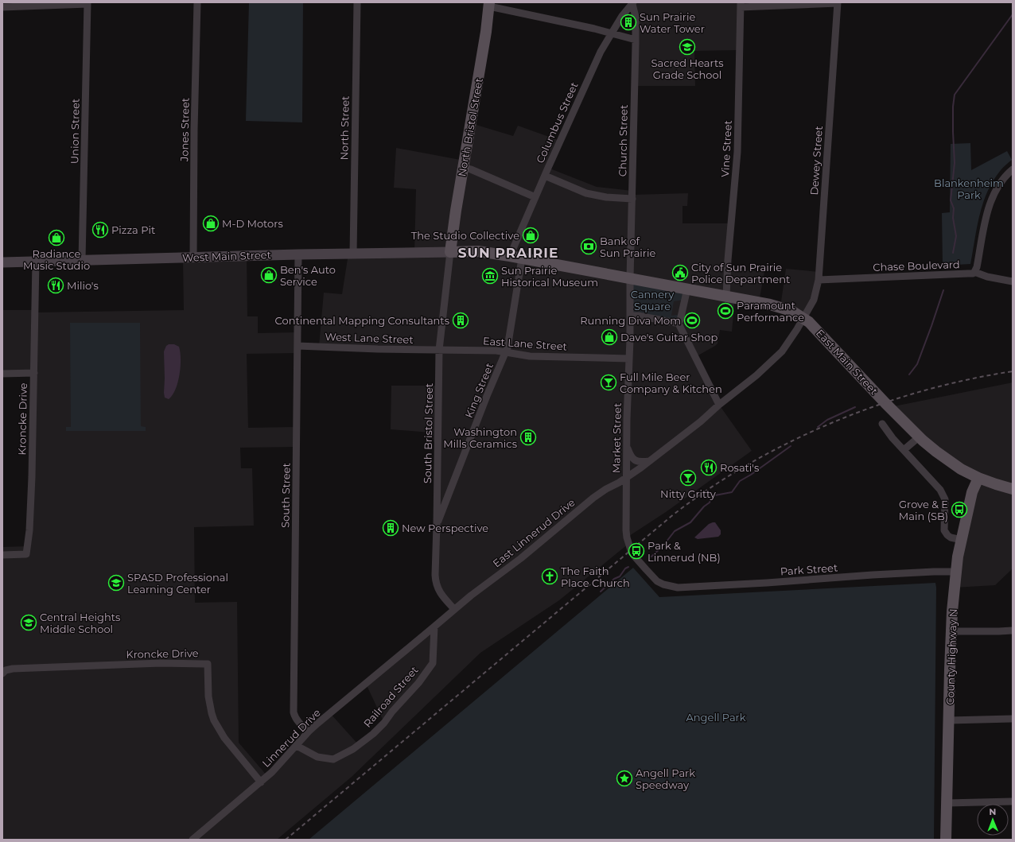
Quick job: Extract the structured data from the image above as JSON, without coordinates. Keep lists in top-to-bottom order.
{
  "streets": {
    "main road": [
      "North Bristol Street",
      "West Main Street",
      "East Main Street",
      "County Highway N"
    ],
    "street": [
      "Columbus Street",
      "North Street",
      "Jones Street",
      "Union Street",
      "Church Street",
      "Vine Street",
      "Dewey Street",
      "Chase Boulevard",
      "West Lane Street",
      "East Lane Street",
      "King Street",
      "Kroncke Drive",
      "South Bristol Street",
      "Market Street",
      "South Street",
      "East Linnerud Drive",
      "Park Street",
      "Railroad Street",
      "Linnerud Drive"
    ]
  },
  "crossings": [
    ["Columbus Street", "Church Street"],
    ["Columbus Street", "East Main Street"],
    ["North Bristol Street", "West Main Street"],
    ["North Bristol Street", "East Main Street"],
    ["North Bristol Street", "South Bristol Street"],
    ["North Street", "West Main Street"],
    ["Jones Street", "West Main Street"],
    ["Union Street", "West Main Street"],
    ["Church Street", "East Main Street"],
    ["Church Street", "Market Street"],
    ["Vine Street", "East Main Street"],
    ["Dewey Street", "Chase Boulevard"],
    ["Dewey Street", "East Main Street"],
    ["Dewey Street", "East Linnerud Drive"],
    ["West Main Street", "East Main Street"],
    ["West Main Street", "Kroncke Drive"],
    ["West Main Street", "South Bristol Street"],
    ["West Main Street", "South Street"],
    ["West Lane Street", "East Lane Street"],
    ["West Lane Street", "South Bristol Street"],
    ["West Lane Street", "South Street"],
    ["East Lane Street", "King Street"],
    ["East Lane Street", "South Bristol Street"],
    ["East Lane Street", "Market Street"],
    ["East Main Street", "King Street"],
    ["East Main Street", "South Bristol Street"],
    ["East Main Street", "Market Street"],
    ["East Main Street", "East Linnerud Drive"],
    ["East Main Street", "County Highway N"],
    ["King Street", "South Bristol Street"],
    ["Kroncke Drive", "Linnerud Drive"],
    ["South Bristol Street", "East Linnerud Drive"],
    ["Market Street", "East Linnerud Drive"],
    ["Market Street", "Park Street"],
    ["South Street", "Linnerud Drive"],
    ["East Linnerud Drive", "Railroad Street"],
    ["East Linnerud Drive", "Linnerud Drive"],
    ["Park Street", "County Highway N"],
    ["Railroad Street", "Linnerud Drive"]
  ],
  "districts": ["SUN PRAIRIE"],
  "parks": ["Blankenheim Park", "Cannery Square", "Angell Park"],
  "places": {
    "building": [
      "Sun Prairie Water Tower",
      "Continental Mapping Consultants",
      "Washington Mills Ceramics",
      "New Perspective"
    ],
    "school or university": ["Sacred Hearts Grade School", "SPASD Professional Learning Center", "Central Heights Middle School"],
    "shop": [
      "M-D Motors",
      "The Studio Collective",
      "Radiance Music Studio",
      "Ben's Auto Service",
      "Dave's Guitar Shop"
    ],
    "restaurant": ["Pizza Pit", "Milio's", "Rosati's"],
    "bank": ["Bank of Sun Prairie"],
    "public building": ["City of Sun Prairie Police Department"],
    "museum": ["Sun Prairie Historical Museum"],
    "sports": ["Paramount Performance", "Running Diva Mom"],
    "bar": ["Full Mile Beer Company & Kitchen", "Nitty Gritty"],
    "bus stop": ["Grove & E Main (SB)", "Park & Linnerud (NB)"],
    "church": ["The Faith Place Church"],
    "place": ["Angell Park Speedway"]
  },
  "north": "top"
}
